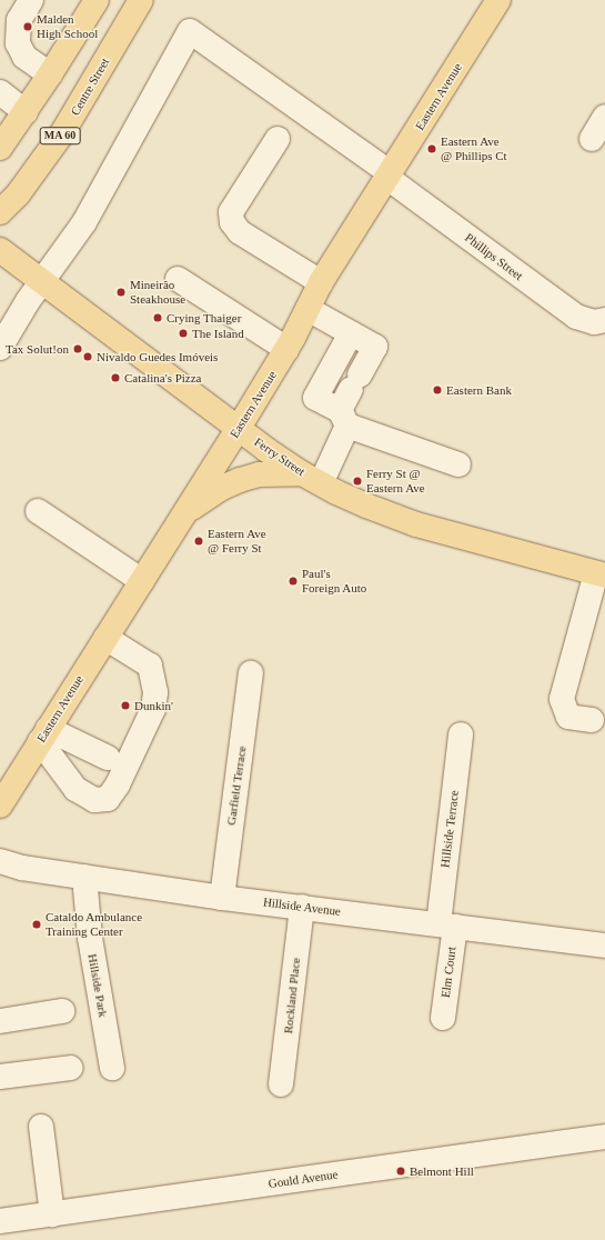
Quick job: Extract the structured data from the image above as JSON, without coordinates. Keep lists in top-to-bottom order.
{
  "streets": {
    "main road": [
      "Centre Street",
      "Eastern Avenue",
      "MA 60",
      "Ferry Street"
    ],
    "street": [
      "Phillips Street",
      "Garfield Terrace",
      "Hillside Terrace",
      "Hillside Avenue",
      "Elm Court",
      "Hillside Park",
      "Rockland Place",
      "Gould Avenue"
    ]
  },
  "crossings": [
    ["Eastern Avenue", "Phillips Street"],
    ["Eastern Avenue", "Ferry Street"],
    ["Phillips Street", "Ferry Street"],
    ["Garfield Terrace", "Hillside Avenue"],
    ["Hillside Terrace", "Hillside Avenue"],
    ["Hillside Terrace", "Elm Court"],
    ["Hillside Avenue", "Elm Court"],
    ["Hillside Avenue", "Hillside Park"],
    ["Hillside Avenue", "Rockland Place"]
  ],
  "places": [
    "Malden High School",
    "Eastern Ave @ Phillips Ct",
    "Mineirão Steakhouse",
    "Crying Thaiger",
    "The Island",
    "Tax Solut!on",
    "Nivaldo Guedes Imóveis",
    "Catalina's Pizza",
    "Eastern Bank",
    "Ferry St @ Eastern Ave",
    "Eastern Ave @ Ferry St",
    "Paul's Foreign Auto",
    "Dunkin'",
    "Cataldo Ambulance Training Center",
    "Belmont Hill"
  ]
}
